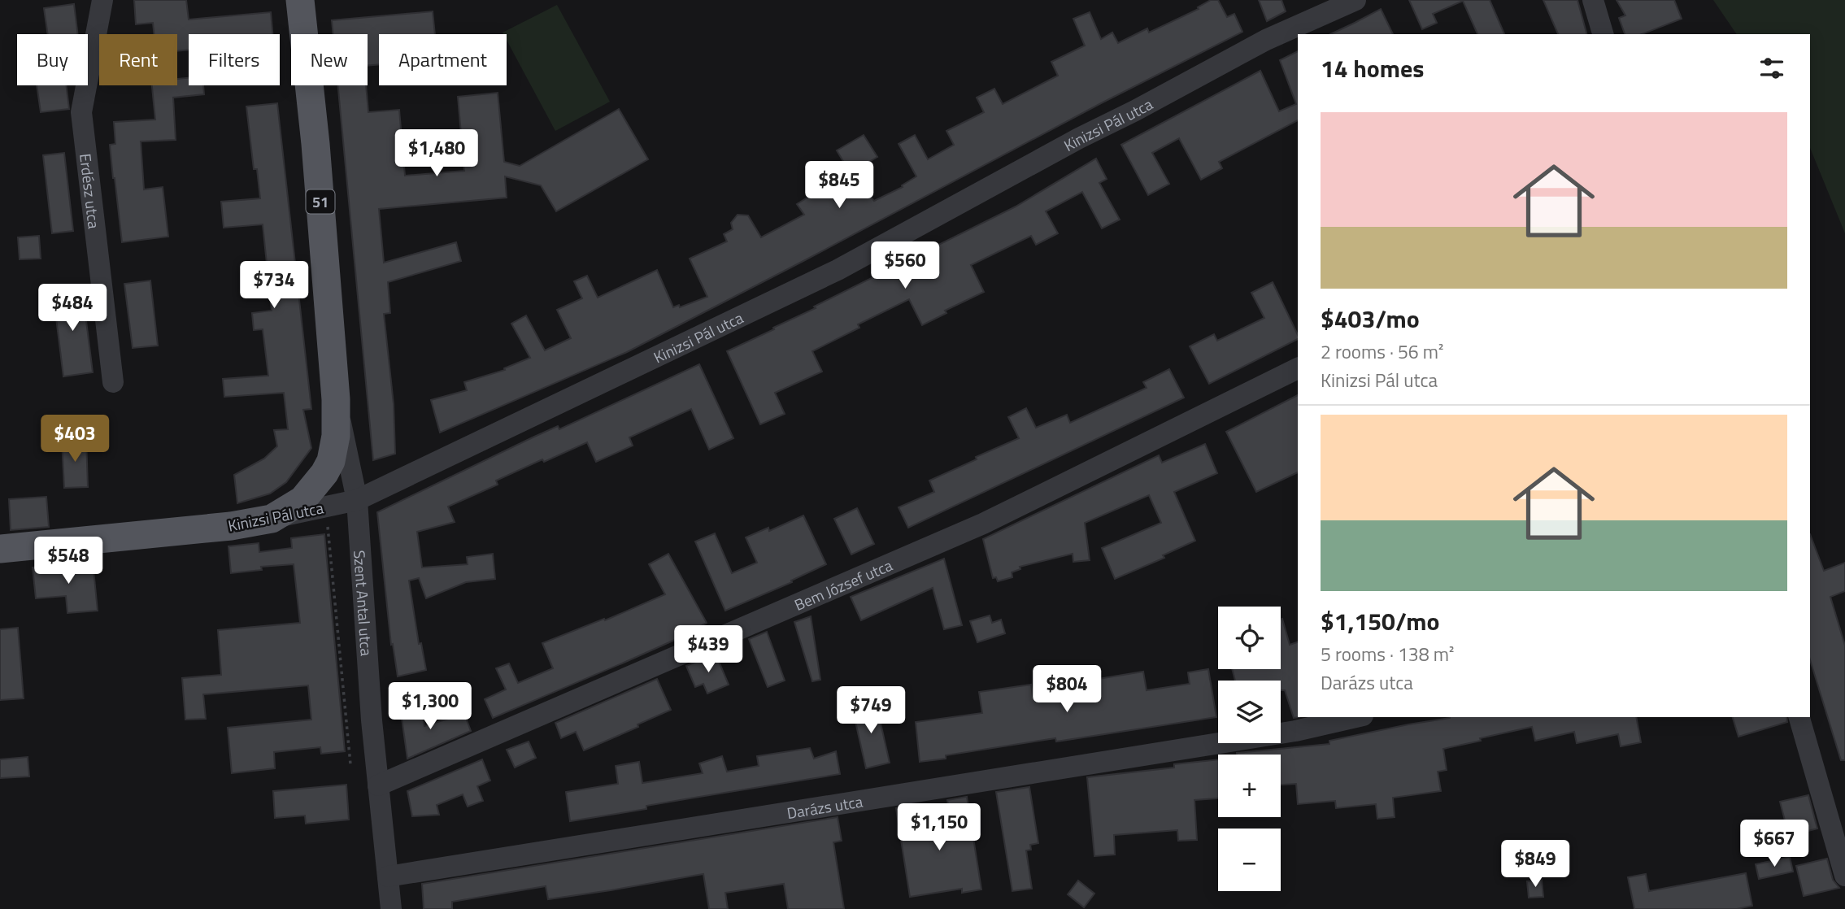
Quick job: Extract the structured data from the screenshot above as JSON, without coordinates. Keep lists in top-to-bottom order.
{
  "streets": {
    "main road": ["Kinizsi Pál utca", "51", "Szent Antal utca"],
    "street": ["Erdész utca", "Bem József utca", "Darázs utca"]
  },
  "crossings": [
    ["Kinizsi Pál utca", "Szent Antal utca"],
    ["Bem József utca", "Szent Antal utca"],
    ["Szent Antal utca", "Darázs utca"]
  ],
  "page": {
    "chip": [
      "Buy",
      "Rent",
      "Filters",
      "New",
      "Apartment"
    ],
    "heading": "14 homes",
    "list": [
      {
        "name": "$403/mo",
        "note": "2 rooms · 56 m² · Kinizsi Pál utca"
      },
      {
        "name": "$1,150/mo",
        "note": "5 rooms · 138 m² · Darázs utca"
      }
    ],
    "price": [
      "$1,480",
      "$845",
      "$560",
      "$734",
      "$484",
      "$403",
      "$548",
      "$439",
      "$804",
      "$1,300",
      "$749",
      "$1,150",
      "$667",
      "$849"
    ],
    "map_buttons": ["+", "−"]
  }
}
